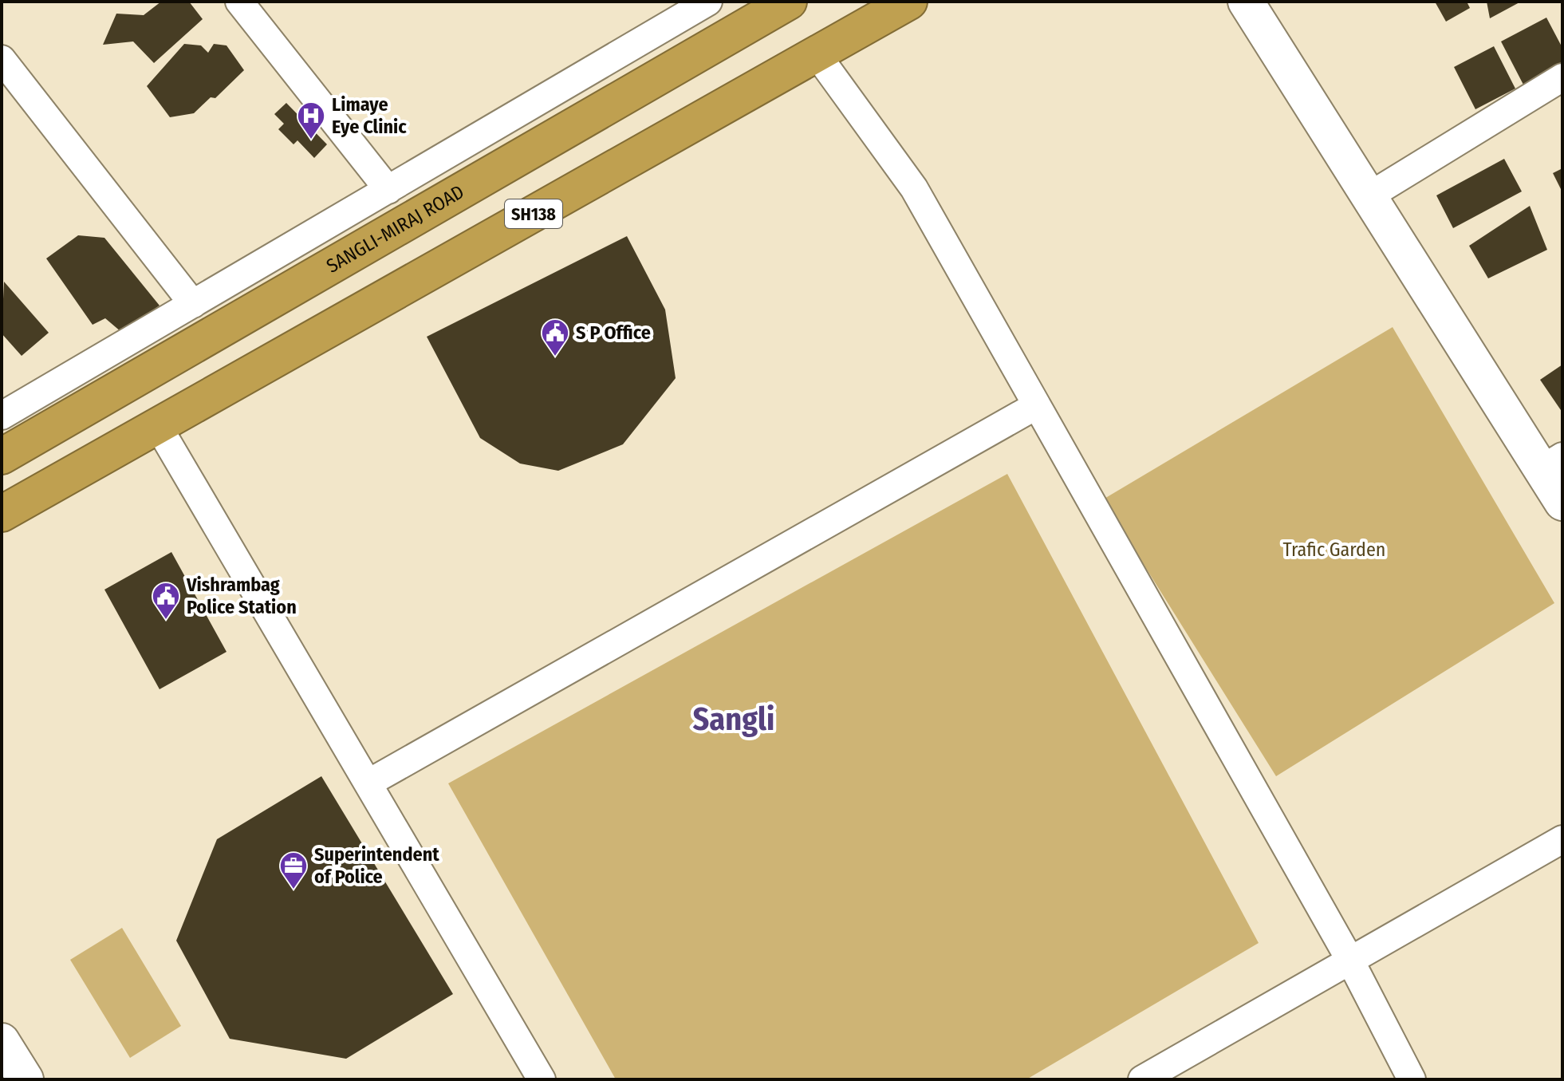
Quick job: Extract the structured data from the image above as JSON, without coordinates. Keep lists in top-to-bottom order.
{
  "streets": {
    "highway": ["SH138", "SANGLI-MIRAJ ROAD"]
  },
  "districts": ["Sangli"],
  "parks": ["Trafic Garden"],
  "places": {
    "hospital": ["Limaye Eye Clinic"],
    "public building": ["S P Office", "Vishrambag Police Station"],
    "office": ["Superintendent of Police"]
  }
}
